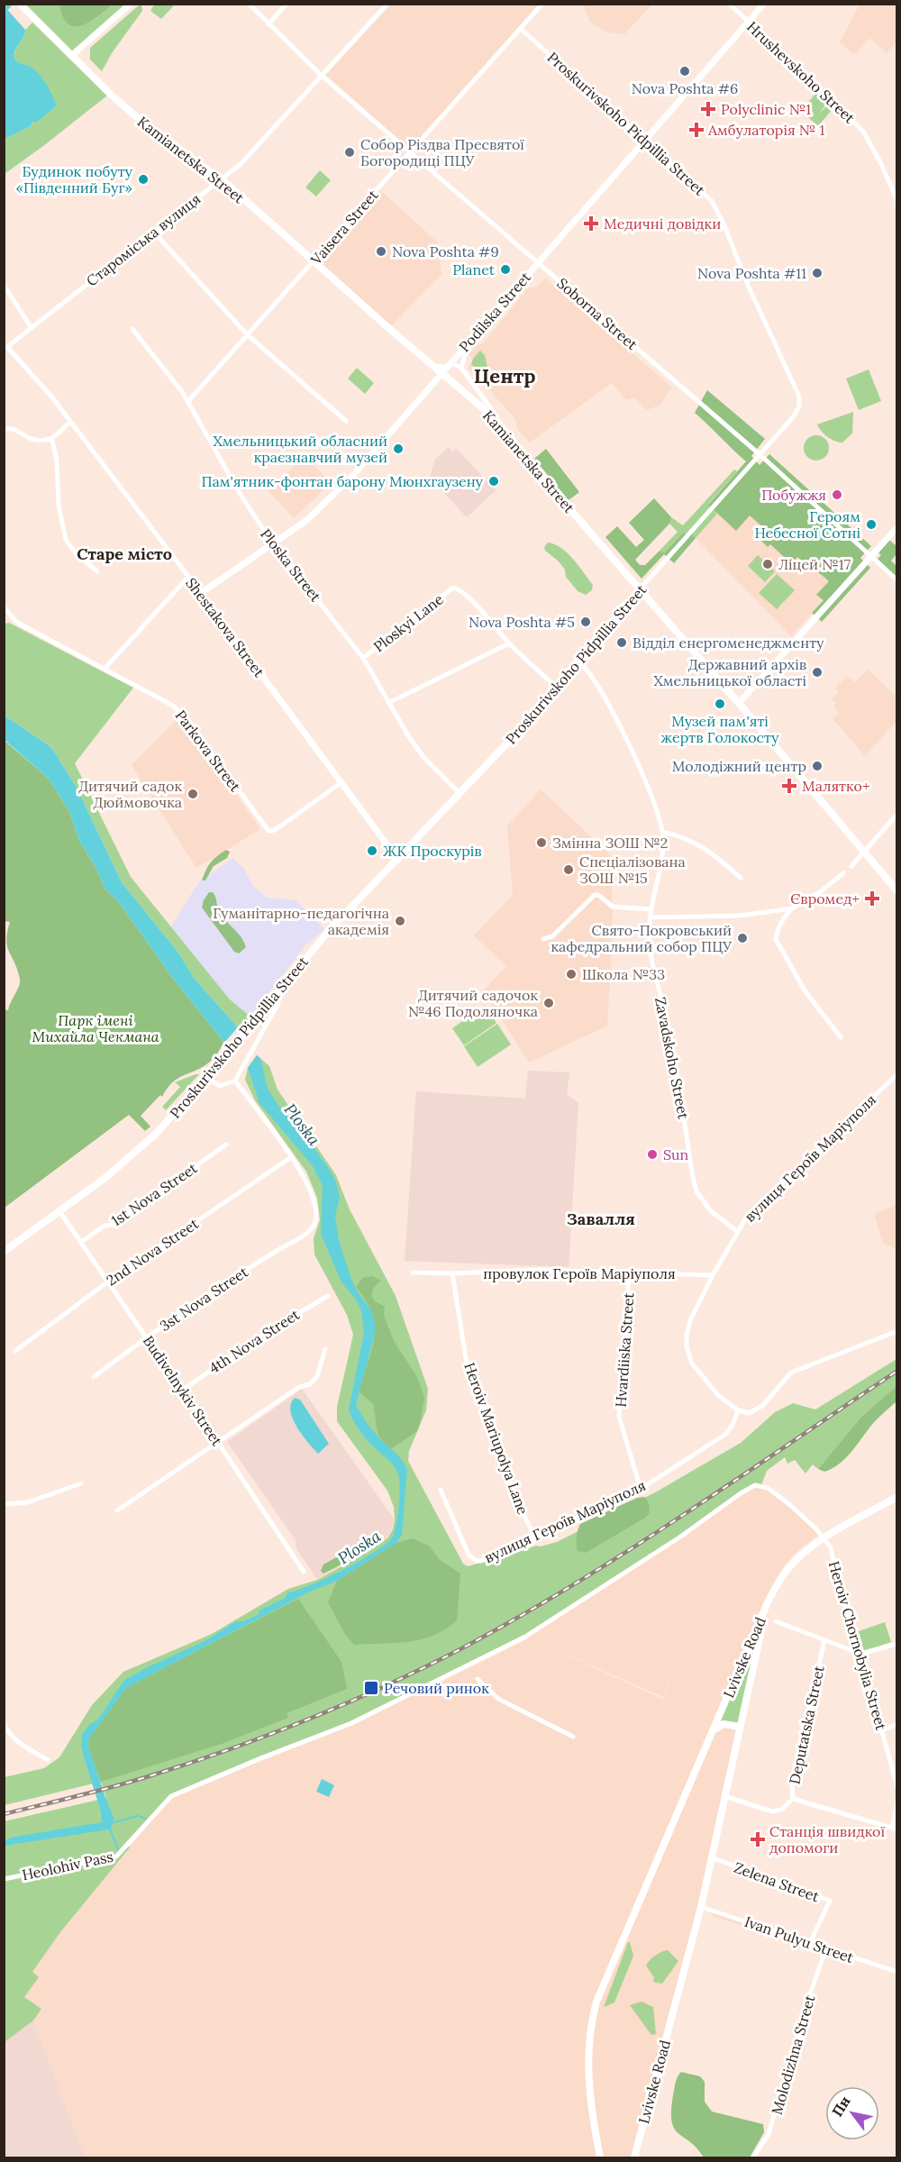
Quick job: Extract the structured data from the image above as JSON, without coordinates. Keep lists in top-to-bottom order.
{
  "streets": {
    "main road": ["Proskurivskoho Pidpillia Street", "Kamianetska Street", "Lvivske Road"],
    "street": [
      "Hrushevskoho Street",
      "Vaisera Street",
      "Староміська вулиця",
      "Podilska Street",
      "Soborna Street",
      "Ploska Street",
      "Ploskyi Lane",
      "Shestakova Street",
      "Parkova Street",
      "Zavadskoho Street",
      "вулиця Героїв Маріуполя",
      "1st Nova Street",
      "2nd Nova Street",
      "провулок Героїв Маріуполя",
      "3st Nova Street",
      "4th Nova Street",
      "Hvardiiska Street",
      "Budivelnykiv Street",
      "Heroiv Mariupolya Lane",
      "Heroiv Chornobylia Street",
      "Deputatska Street",
      "Heolohiv Pass",
      "Zelena Street",
      "Ivan Pulyu Street",
      "Molodizhna Street"
    ]
  },
  "crossings": [
    ["Hrushevskoho Street", "Podilska Street"],
    ["Proskurivskoho Pidpillia Street", "Kamianetska Street"],
    ["Proskurivskoho Pidpillia Street", "Vaisera Street"],
    ["Proskurivskoho Pidpillia Street", "Podilska Street"],
    ["Proskurivskoho Pidpillia Street", "Soborna Street"],
    ["Proskurivskoho Pidpillia Street", "Ploska Street"],
    ["Proskurivskoho Pidpillia Street", "Shestakova Street"],
    ["Proskurivskoho Pidpillia Street", "Zavadskoho Street"],
    ["Proskurivskoho Pidpillia Street", "Budivelnykiv Street"],
    ["Kamianetska Street", "Vaisera Street"],
    ["Kamianetska Street", "Староміська вулиця"],
    ["Kamianetska Street", "Podilska Street"],
    ["Vaisera Street", "Soborna Street"],
    ["Vaisera Street", "Ploska Street"],
    ["Староміська вулиця", "Soborna Street"],
    ["Староміська вулиця", "Shestakova Street"],
    ["Podilska Street", "Soborna Street"],
    ["Podilska Street", "Ploska Street"],
    ["Podilska Street", "Shestakova Street"],
    ["Ploska Street", "Ploskyi Lane"],
    ["Shestakova Street", "Parkova Street"],
    ["Zavadskoho Street", "вулиця Героїв Маріуполя"],
    ["вулиця Героїв Маріуполя", "провулок Героїв Маріуполя"],
    ["вулиця Героїв Маріуполя", "Hvardiiska Street"],
    ["вулиця Героїв Маріуполя", "Heroiv Mariupolya Lane"],
    ["1st Nova Street", "Budivelnykiv Street"],
    ["2nd Nova Street", "3st Nova Street"],
    ["2nd Nova Street", "Budivelnykiv Street"],
    ["провулок Героїв Маріуполя", "Hvardiiska Street"],
    ["провулок Героїв Маріуполя", "Heroiv Mariupolya Lane"],
    ["3st Nova Street", "Budivelnykiv Street"],
    ["4th Nova Street", "Budivelnykiv Street"],
    ["Heroiv Chornobylia Street", "Heolohiv Pass"],
    ["Lvivske Road", "Zelena Street"],
    ["Lvivske Road", "Ivan Pulyu Street"],
    ["Zelena Street", "Ivan Pulyu Street"],
    ["Ivan Pulyu Street", "Molodizhna Street"]
  ],
  "districts": ["Центр", "Старе місто", "Завалля"],
  "water": ["Ploska"],
  "parks": ["Парк імені Михайла Чекмана"],
  "places": {
    "other": [
      "Nova Poshta #6",
      "Собор Різдва Пресвятої Богородиці ПЦУ",
      "Будинок побуту «Південний Буг»",
      "Nova Poshta #9",
      "Planet",
      "Nova Poshta #11",
      "Хмельницький обласний краєзнавчий музей",
      "Пам'ятник-фонтан барону Мюнхгаузену",
      "Побужжя",
      "Героям Небесної Сотні",
      "Ліцей №17",
      "Nova Poshta #5",
      "Відділ енергоменеджменту",
      "Державний архів Хмельницької області",
      "Музей пам'яті жертв Голокосту",
      "Молодіжний центр",
      "Дитячий садок Дюймовочка",
      "Змінна ЗОШ №2",
      "ЖК Проскурів",
      "Спеціалізована ЗОШ №15",
      "Гуманітарно-педагогічна академія",
      "Свято-Покровський кафедральний собор ПЦУ",
      "Школа №33",
      "Дитячий садочок №46 Подоляночка",
      "Sun"
    ],
    "health": [
      "Polyclinic №1",
      "Амбулаторія № 1",
      "Медичні довідки",
      "Малятко+",
      "Євромед+",
      "Станція швидкої допомоги"
    ],
    "transit": ["Речовий ринок"]
  },
  "north": "top left"
}
